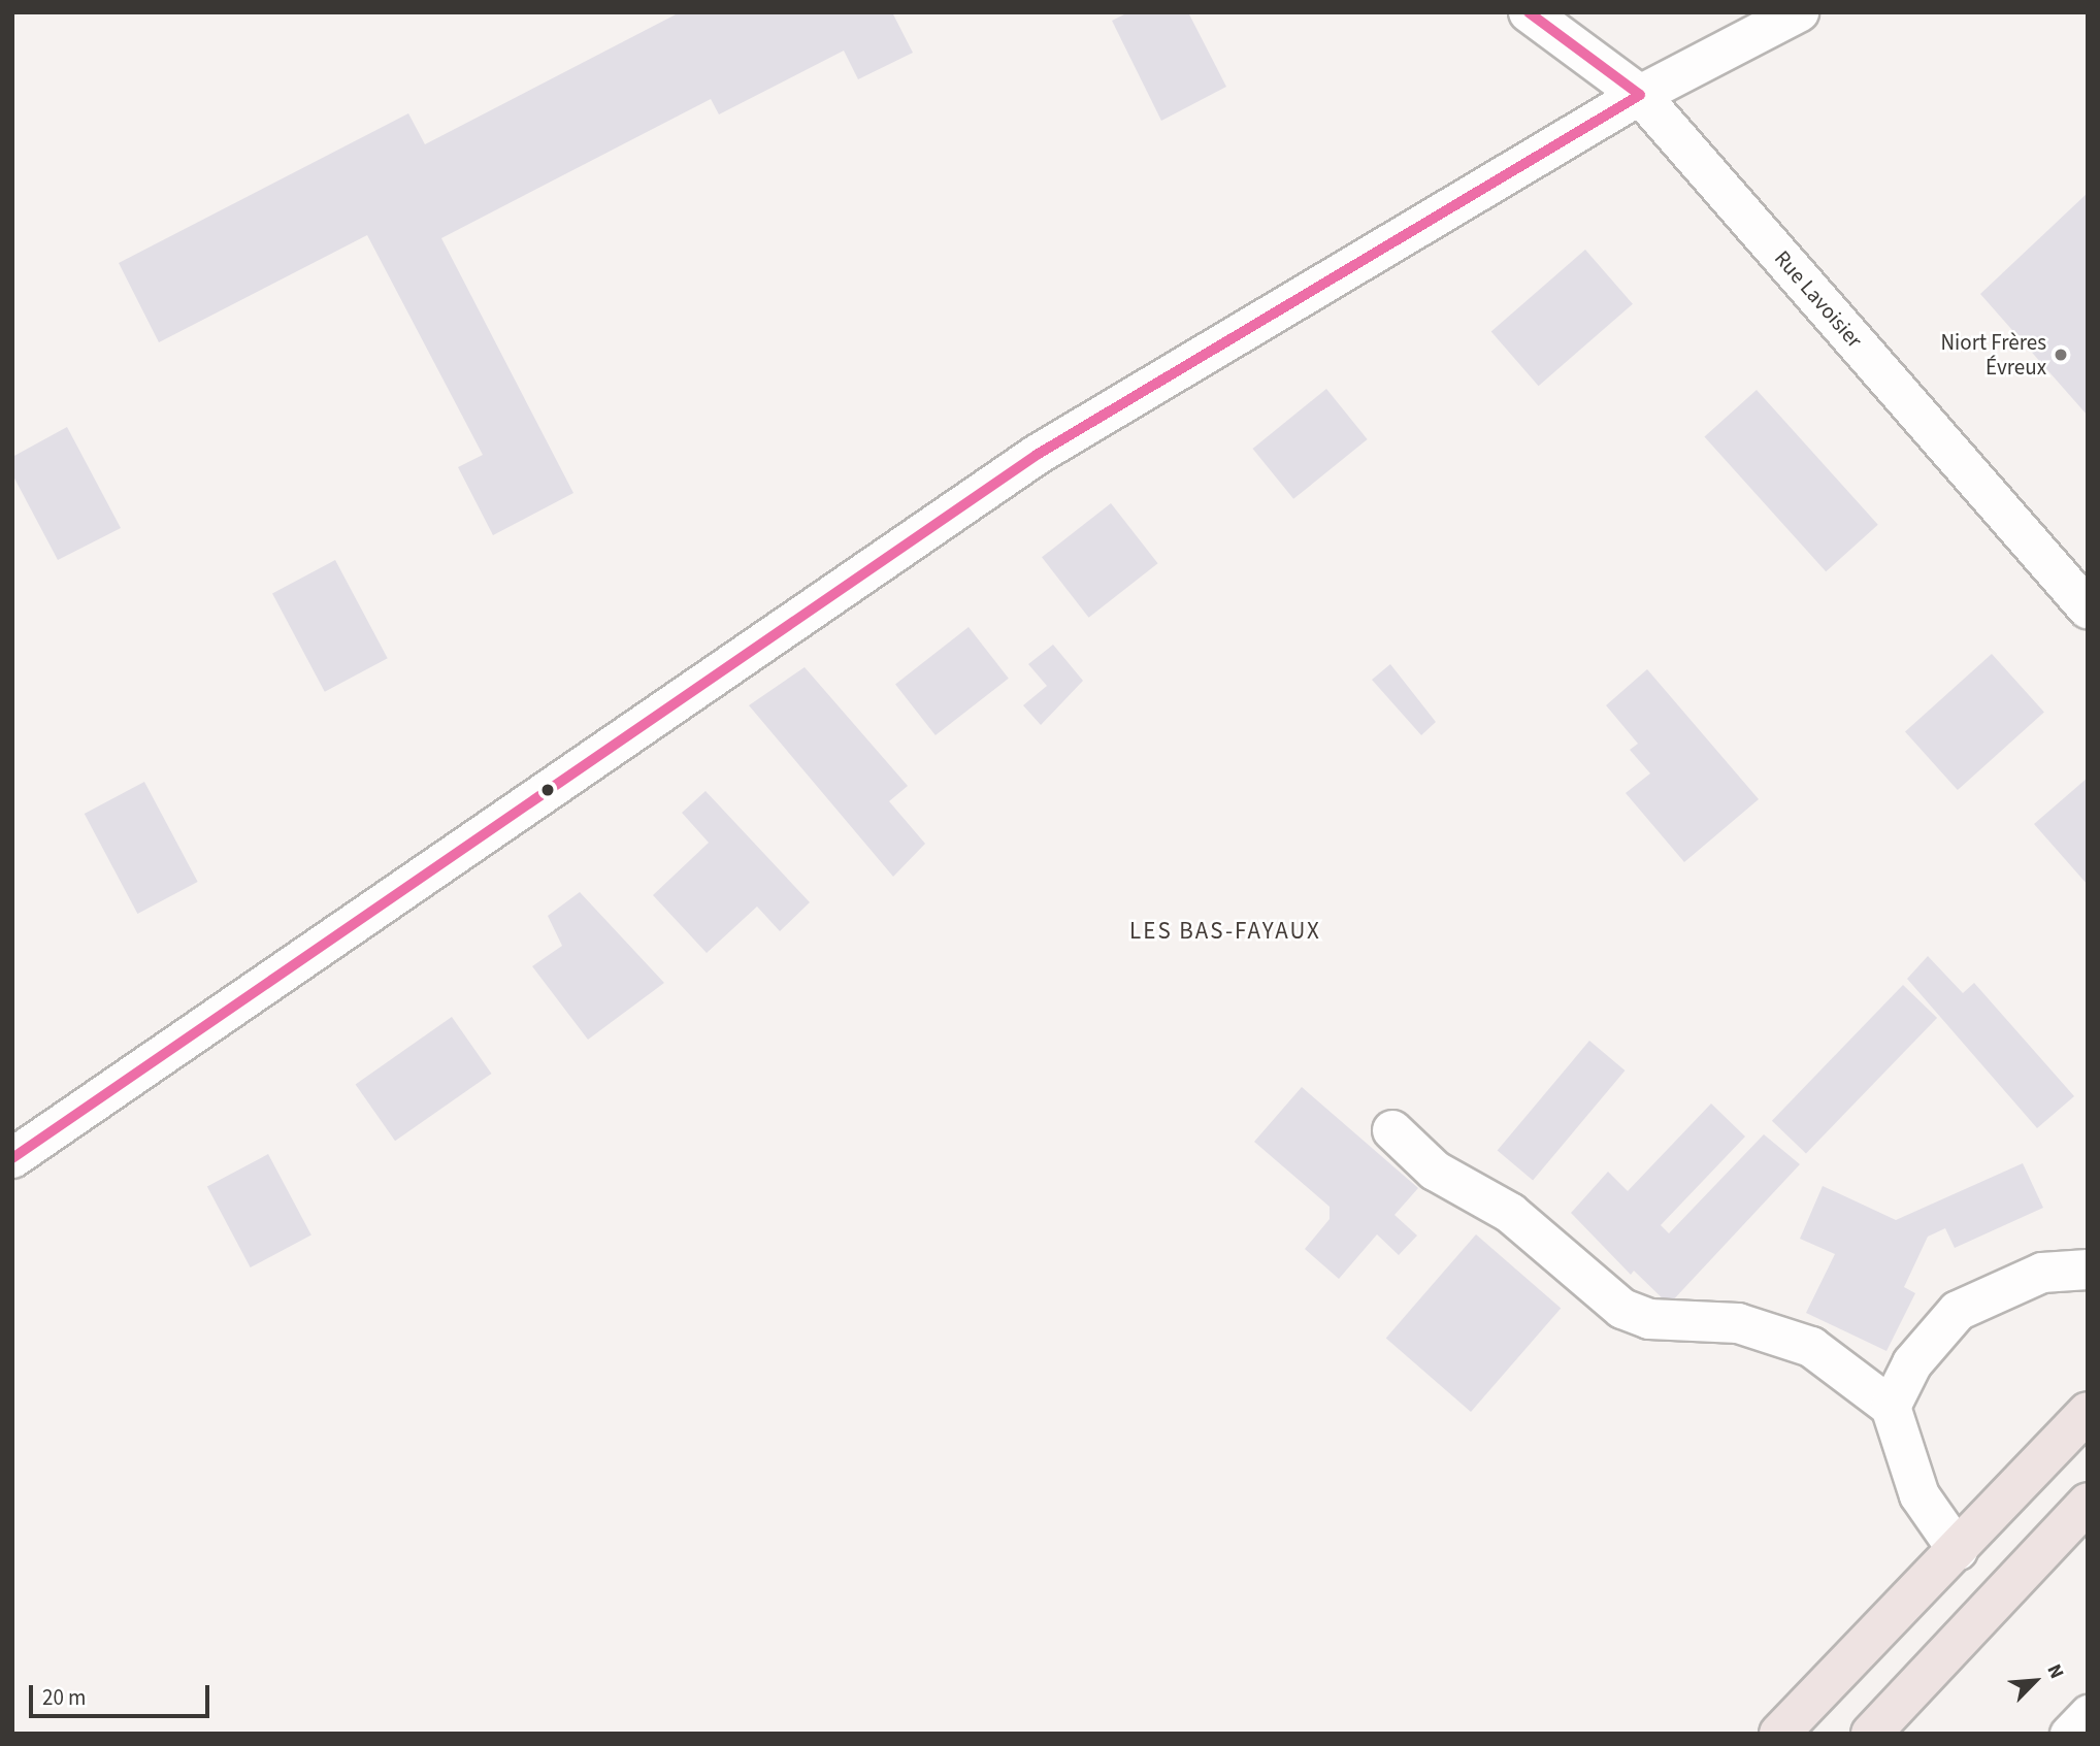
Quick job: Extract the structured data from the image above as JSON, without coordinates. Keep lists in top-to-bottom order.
{
  "streets": {
    "street": ["Rue Lavoisier"]
  },
  "districts": ["LES BAS-FAYAUX"],
  "places": ["Niort Frères Évreux"],
  "scale_bar": "20 m",
  "north": "top right"
}
